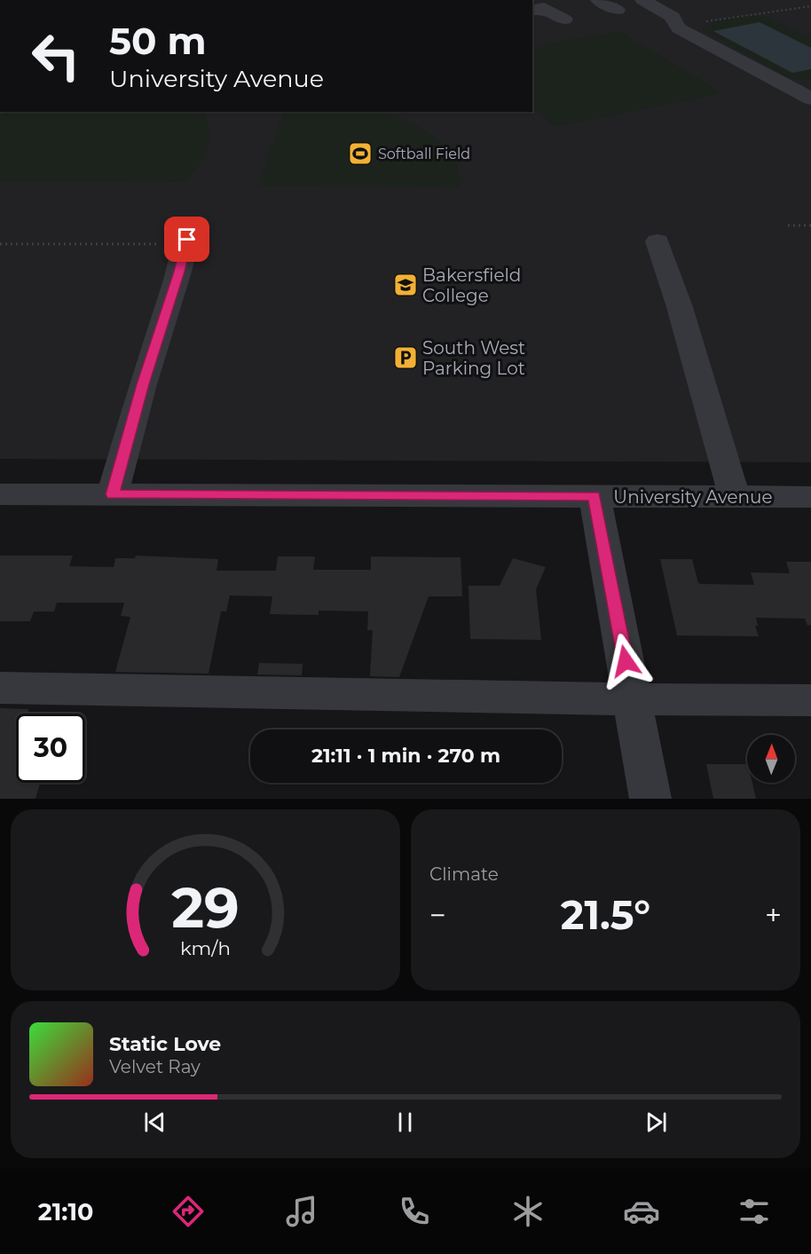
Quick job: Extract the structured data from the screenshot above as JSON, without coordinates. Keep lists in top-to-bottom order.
{
  "streets": {
    "street": ["University Avenue"]
  },
  "places": {
    "sports": ["Softball Field"],
    "school or university": ["Bakersfield College"],
    "parking": ["South West Parking Lot"]
  },
  "north": "top",
  "page": {
    "turn": ["50 m", "University Avenue"],
    "limit": "30",
    "trip": "21:11 · 1 min · 270 m",
    "tile": "Climate",
    "heat": ["−", "21.5°", "+"],
    "song": ["Static Love", "Velvet Ray"],
    "tabs": "21:10",
    "gauge": ["29", "km/h"]
  }
}
